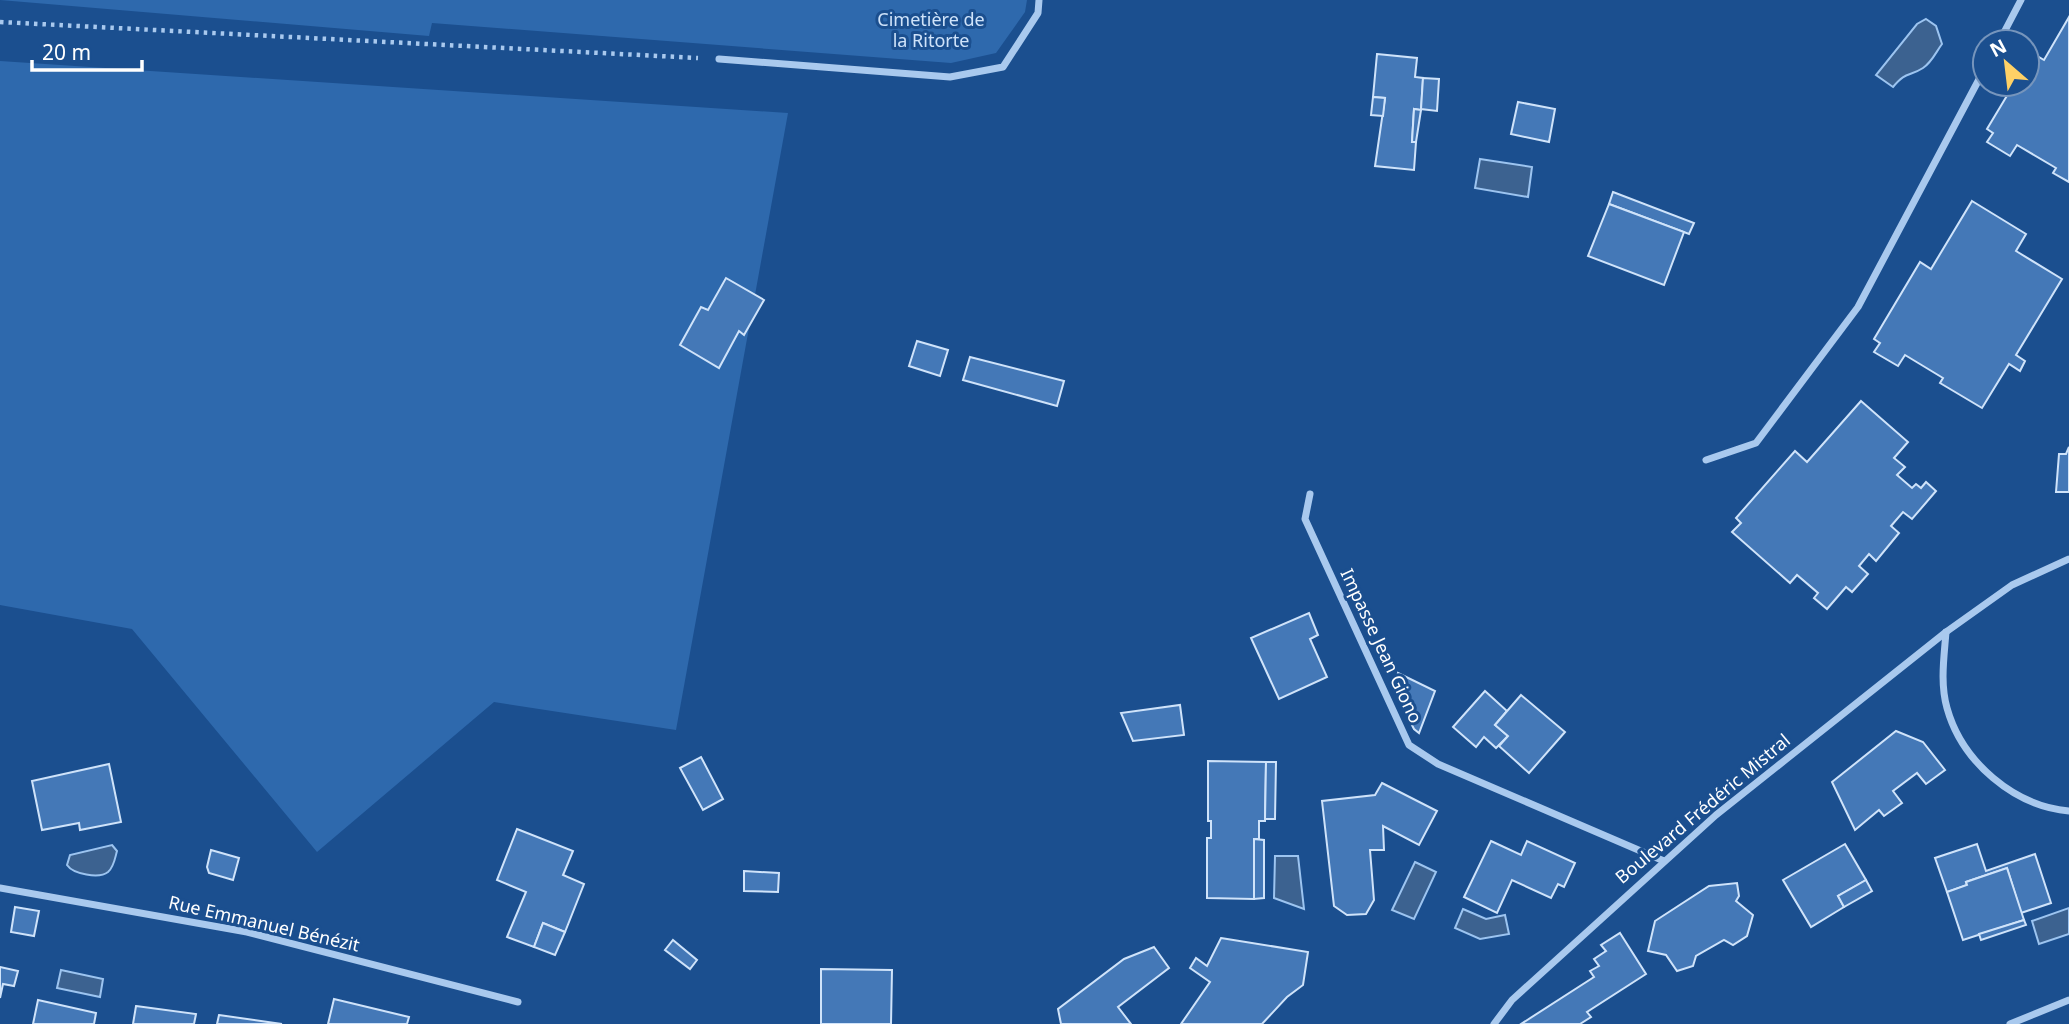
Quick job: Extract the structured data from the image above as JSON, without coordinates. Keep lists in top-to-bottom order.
{
  "streets": {
    "street": ["Impasse Jean Giono", "Boulevard Frédéric Mistral", "Rue Emmanuel Bénézit"]
  },
  "crossings": [
    ["Impasse Jean Giono", "Boulevard Frédéric Mistral"]
  ],
  "parks": ["Cimetière de la Ritorte"],
  "scale_bar": "20 m",
  "north": "top left"
}
